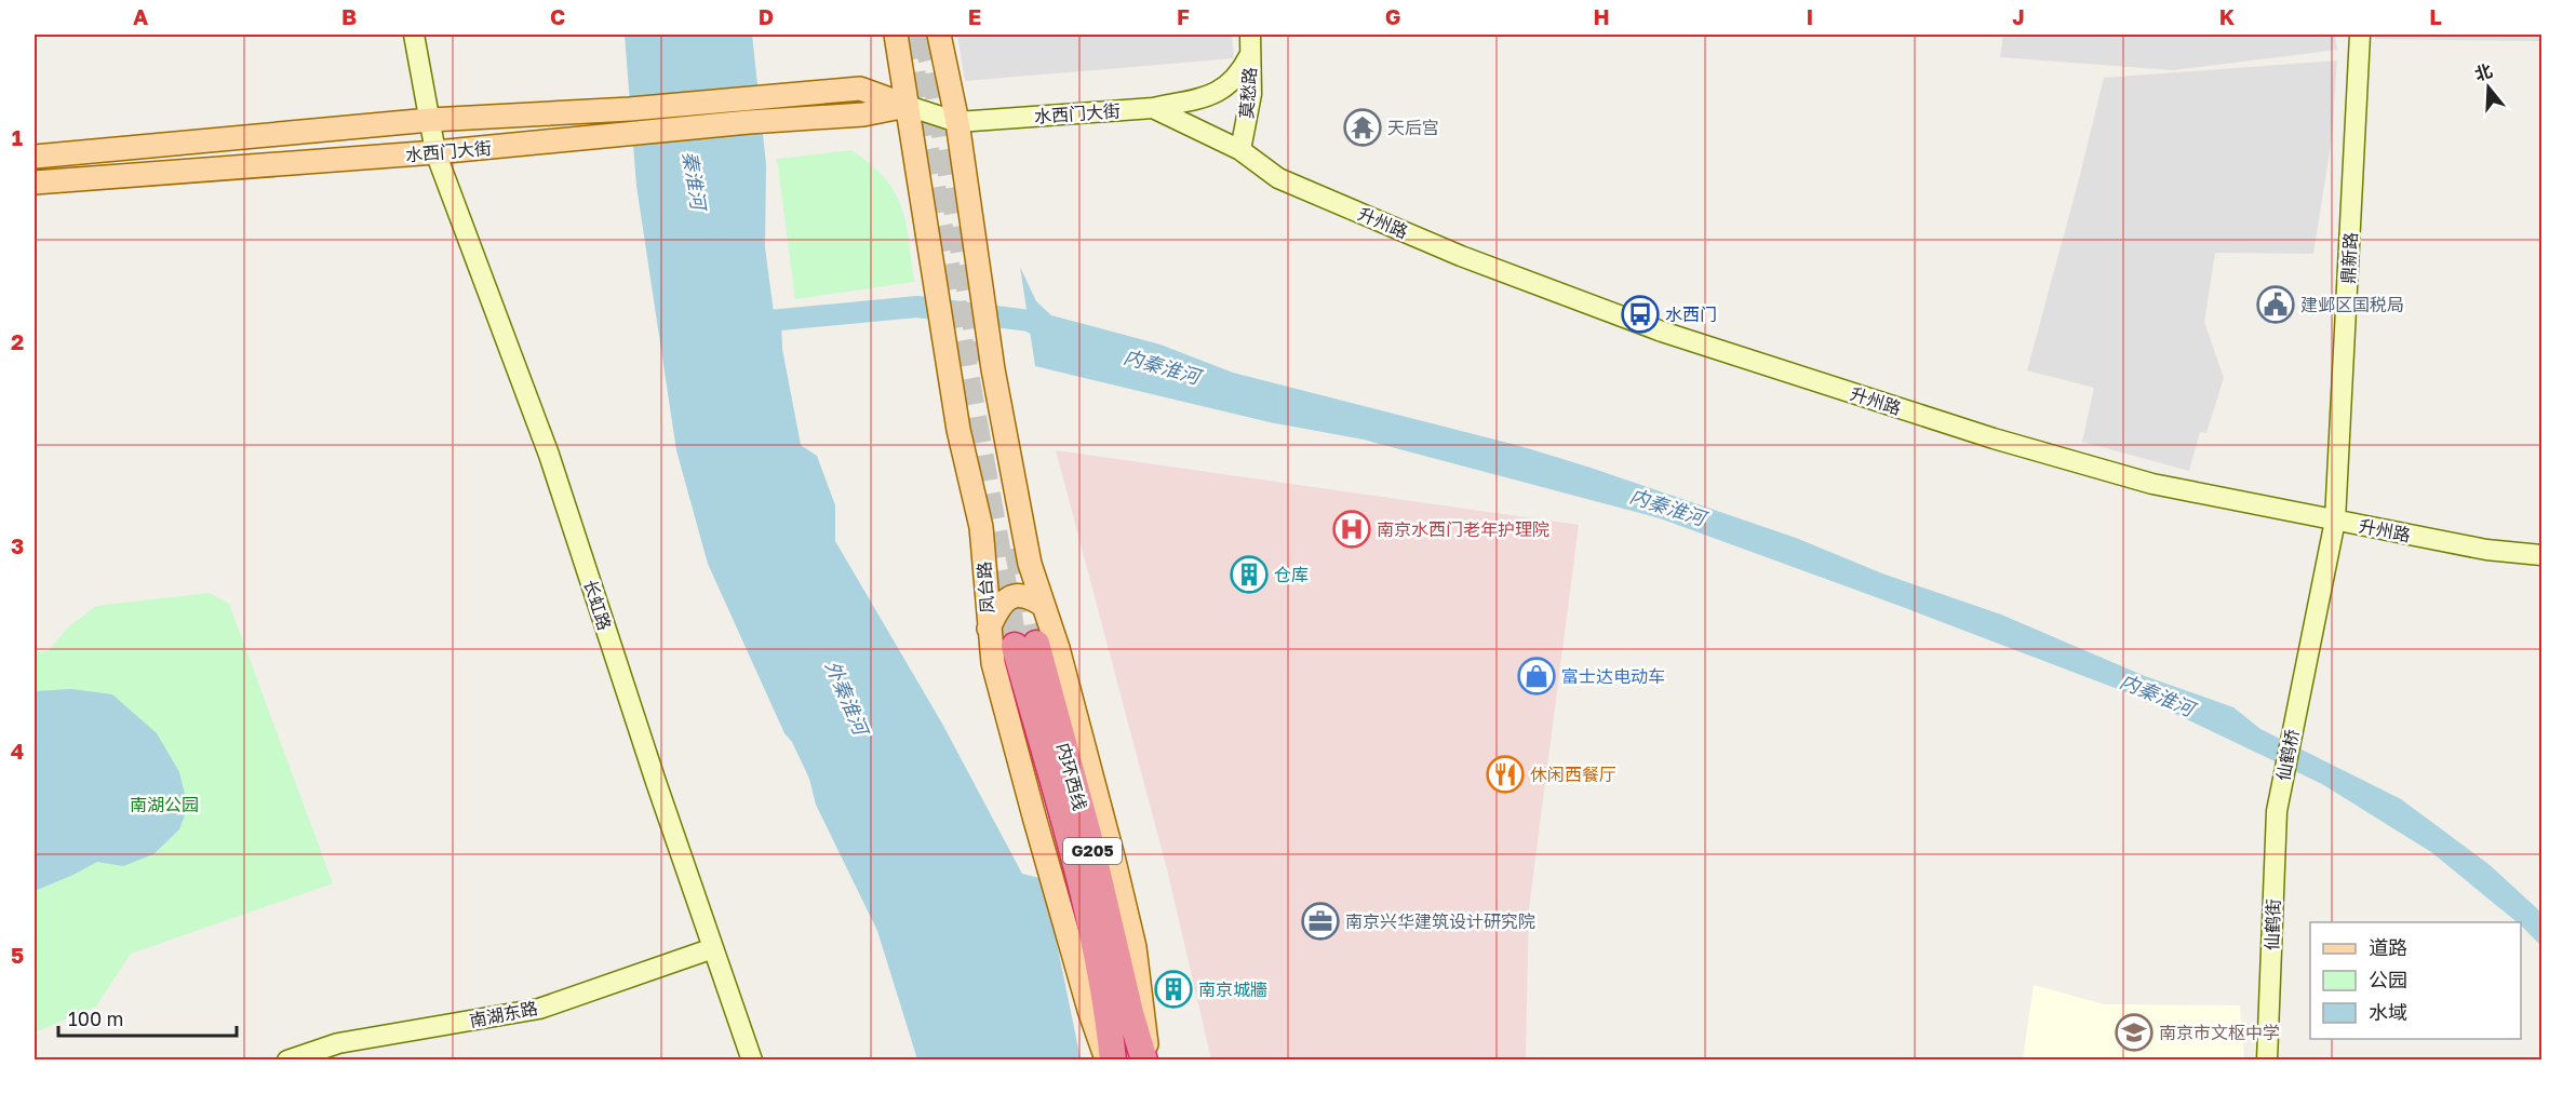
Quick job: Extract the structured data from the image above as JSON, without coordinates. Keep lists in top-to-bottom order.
{
  "streets": {
    "highway": ["内环西线", "G205"],
    "main road": [
      "莫愁路",
      "水西门大街",
      "升州路",
      "鼎新路",
      "凤台路",
      "长虹路",
      "仙鹤桥",
      "仙鹤街",
      "南湖东路"
    ]
  },
  "crossings": [
    ["莫愁路", "水西门大街"],
    ["莫愁路", "升州路"],
    ["水西门大街", "凤台路"],
    ["水西门大街", "长虹路"],
    ["升州路", "鼎新路"],
    ["升州路", "仙鹤桥"],
    ["鼎新路", "仙鹤桥"],
    ["长虹路", "南湖东路"],
    ["仙鹤桥", "仙鹤街"]
  ],
  "water": ["秦淮河", "内秦淮河", "外秦淮河"],
  "parks": ["南湖公园"],
  "places": {
    "temple": ["天后宫"],
    "public building": ["建邺区国税局"],
    "bus stop": ["水西门"],
    "hospital": ["南京水西门老年护理院"],
    "building": ["仓库", "南京城牆"],
    "shop": ["富士达电动车"],
    "restaurant": ["休闲西餐厅"],
    "office": ["南京兴华建筑设计研究院"],
    "school or university": ["南京市文枢中学"]
  },
  "legend": ["道路", "公园", "水域"],
  "scale_bar": "100 m",
  "north": "top",
  "grid": {
    "columns": [
      "A",
      "B",
      "C",
      "D",
      "E",
      "F",
      "G",
      "H",
      "I",
      "J",
      "K",
      "L"
    ],
    "rows": [
      "1",
      "2",
      "3",
      "4",
      "5"
    ]
  }
}
